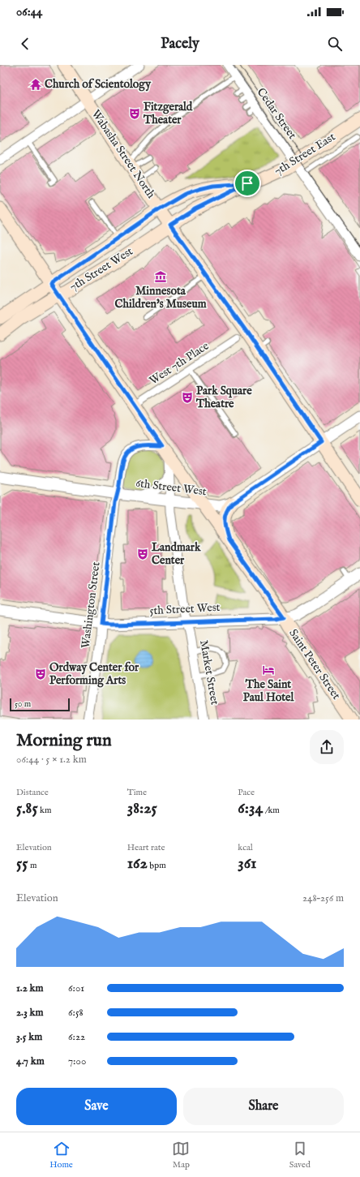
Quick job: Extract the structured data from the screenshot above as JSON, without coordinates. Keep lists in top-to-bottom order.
{
  "streets": {
    "main road": [
      "Wabasha Street North",
      "7th Street East",
      "7th Street West",
      "Saint Peter Street"
    ],
    "street": [
      "Cedar Street",
      "West 7th Place",
      "6th Street West",
      "Washington Street",
      "5th Street West",
      "Market Street"
    ]
  },
  "crossings": [
    ["Cedar Street", "7th Street East"],
    ["Wabasha Street North", "7th Street East"],
    ["Wabasha Street North", "7th Street West"],
    ["Wabasha Street North", "6th Street West"],
    ["7th Street East", "7th Street West"],
    ["7th Street West", "Saint Peter Street"],
    ["West 7th Place", "Saint Peter Street"],
    ["6th Street West", "Washington Street"],
    ["6th Street West", "Saint Peter Street"],
    ["6th Street West", "Market Street"],
    ["Washington Street", "5th Street West"],
    ["Washington Street", "Saint Peter Street"],
    ["Washington Street", "Market Street"],
    ["5th Street West", "Saint Peter Street"],
    ["5th Street West", "Market Street"],
    ["Saint Peter Street", "Market Street"]
  ],
  "places": {
    "temple": ["Church of Scientology"],
    "theatre": [
      "Fitzgerald Theater",
      "Park Square Theatre",
      "Landmark Center",
      "Ordway Center for Performing Arts"
    ],
    "museum": ["Minnesota Children's Museum"],
    "hotel": ["The Saint Paul Hotel"]
  },
  "scale_bar": "50 m",
  "page": {
    "status": "06:44",
    "header": "Pacely",
    "scale": "50 m",
    "heading": ["Morning run", "06:44 · 5 × 1.2 km"],
    "stats": [
      ["Distance", "5.85 km"],
      ["Time", "38:25"],
      ["Pace", "6:34 /km"],
      ["Elevation", "55 m"],
      ["Heart rate", "162 bpm"],
      ["kcal", "361"]
    ],
    "chart": ["Elevation", "248–256 m"],
    "list": [
      {
        "name": "1.2 km",
        "note": "6:01"
      },
      {
        "name": "2.3 km",
        "note": "6:58"
      },
      {
        "name": "3.5 km",
        "note": "6:22"
      },
      {
        "name": "4.7 km",
        "note": "7:00"
      }
    ],
    "buttons": ["Save", "Share"],
    "tabs": ["Home", "Map", "Saved"]
  }
}
